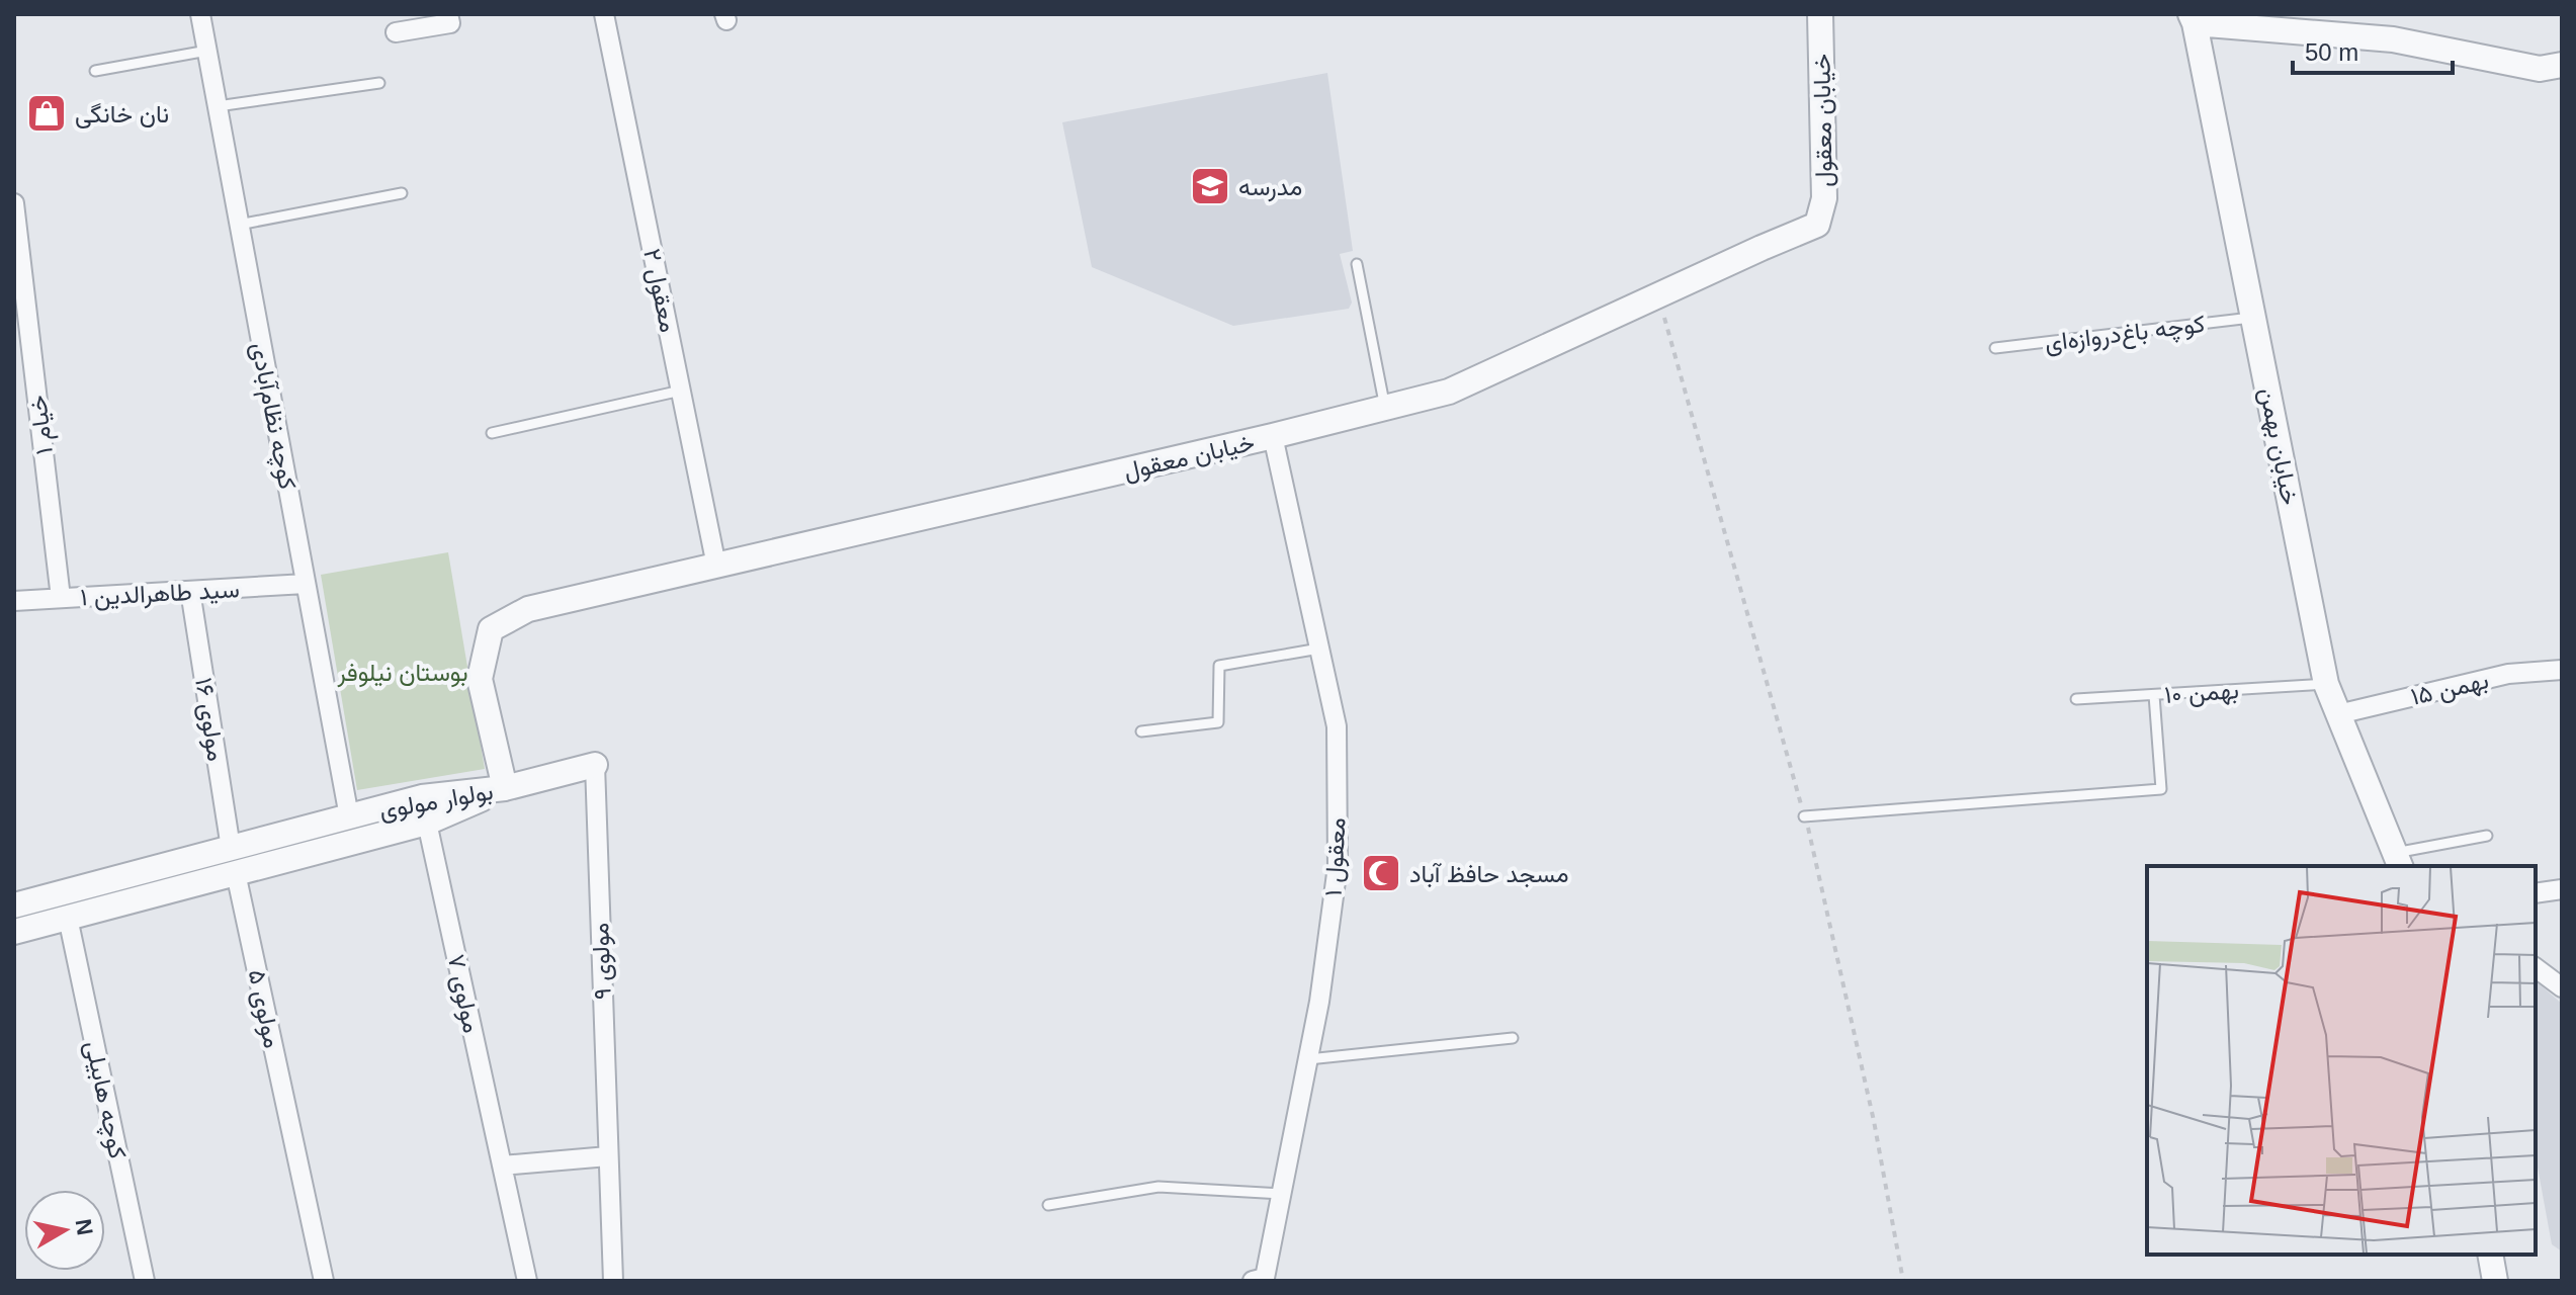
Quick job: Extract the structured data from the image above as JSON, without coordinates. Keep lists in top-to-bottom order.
{
  "streets": {
    "street": [
      "خیابان معقول",
      "معقول ۲",
      "کوچه نظام‌آبادی",
      "خیام ۱",
      "خیابان بهمن",
      "سید طاهرالدین ۱",
      "بهمن ۱۵",
      "مولوی ۱۶",
      "بولوار مولوی",
      "معقول ۱",
      "مولوی ۹",
      "مولوی ۷",
      "مولوی ۵",
      "کوچه هابیلی"
    ],
    "lane": ["کوچه باغ‌دروازه‌ای", "بهمن ۱۰"]
  },
  "crossings": [
    ["خیابان معقول", "معقول ۲"],
    ["خیابان معقول", "بولوار مولوی"],
    ["خیابان معقول", "معقول ۱"],
    ["کوچه باغ‌دروازه‌ای", "خیابان بهمن"],
    ["کوچه نظام‌آبادی", "سید طاهرالدین ۱"],
    ["کوچه نظام‌آبادی", "بولوار مولوی"],
    ["خیام ۱", "سید طاهرالدین ۱"],
    ["خیابان بهمن", "بهمن ۱۵"],
    ["خیابان بهمن", "بهمن ۱۰"],
    ["سید طاهرالدین ۱", "مولوی ۱۶"],
    ["مولوی ۱۶", "بولوار مولوی"],
    ["بولوار مولوی", "مولوی ۷"],
    ["بولوار مولوی", "مولوی ۵"],
    ["بولوار مولوی", "کوچه هابیلی"]
  ],
  "parks": ["بوستان نیلوفر"],
  "places": {
    "shop": ["نان خانگی"],
    "school or university": ["مدرسه"],
    "mosque": ["مسجد حافظ آباد"]
  },
  "scale_bar": "50 m",
  "north": "right"
}
